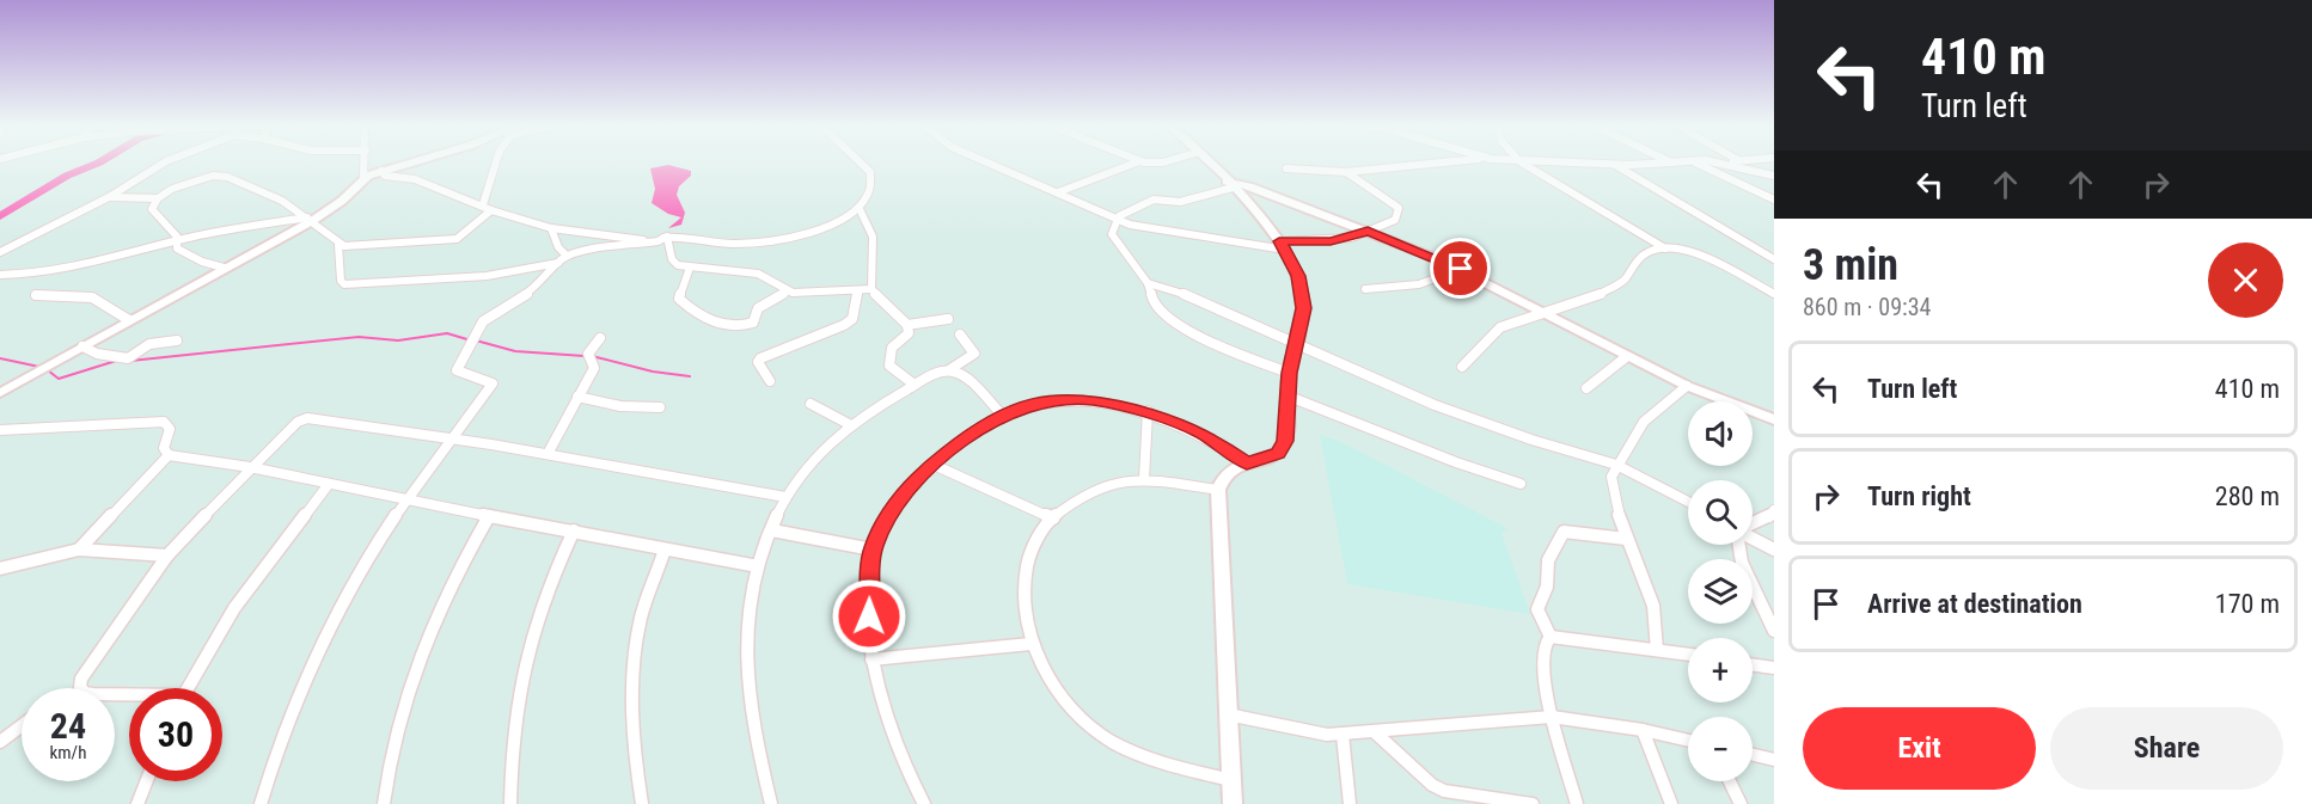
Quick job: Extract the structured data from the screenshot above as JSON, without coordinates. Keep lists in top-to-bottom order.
{
  "page": {
    "turn": ["410 m", "Turn left"],
    "heading": ["3 min", "860 m · 09:34"],
    "list": [
      {
        "name": "Turn left",
        "value": "410 m"
      },
      {
        "name": "Turn right",
        "value": "280 m"
      },
      {
        "name": "Arrive at destination",
        "value": "170 m"
      }
    ],
    "map_buttons": ["+", "−"],
    "speed": "24 km/h",
    "limit": "30",
    "buttons": ["Exit", "Share"]
  }
}
